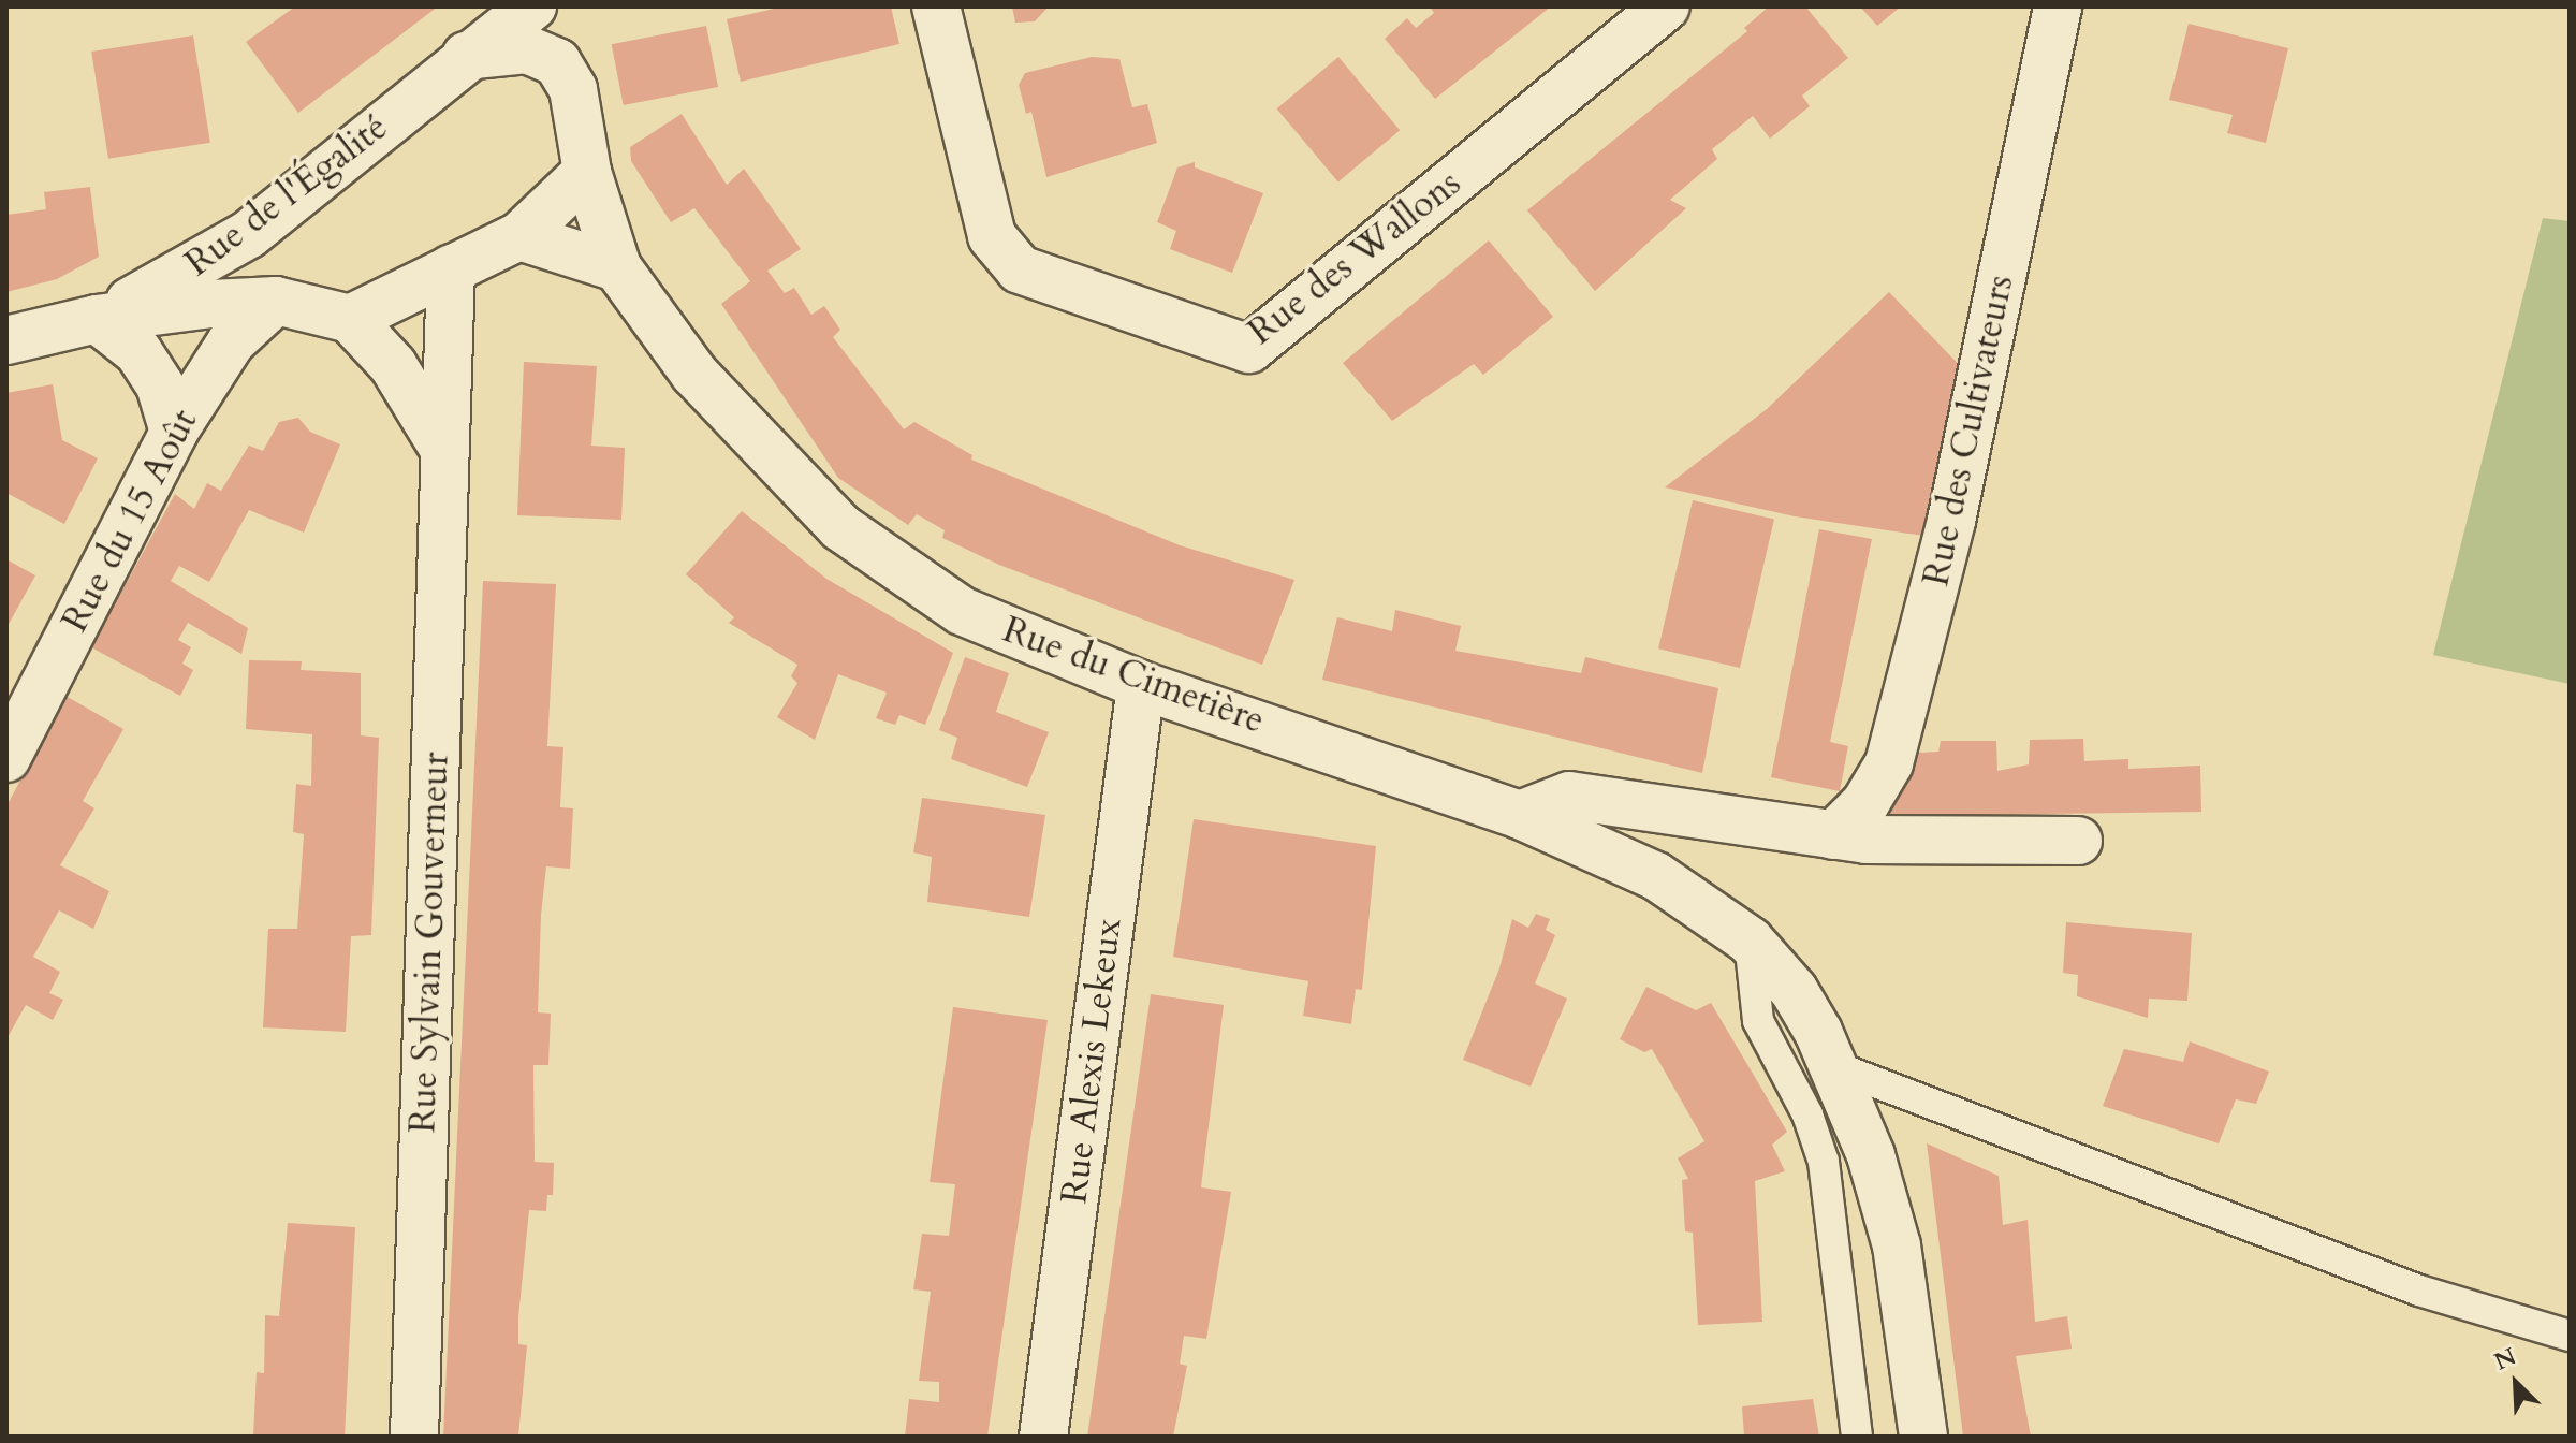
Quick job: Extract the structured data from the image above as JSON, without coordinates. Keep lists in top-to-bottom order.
{
  "streets": {
    "street": [
      "Rue de l'Égalité",
      "Rue des Wallons",
      "Rue des Cultivateurs",
      "Rue du 15 Août",
      "Rue du Cimetière",
      "Rue Sylvain Gouverneur",
      "Rue Alexis Lekeux"
    ]
  },
  "crossings": [
    ["Rue de l'Égalité", "Rue du 15 Août"],
    ["Rue du Cimetière", "Rue Alexis Lekeux"]
  ],
  "north": "top left"
}
